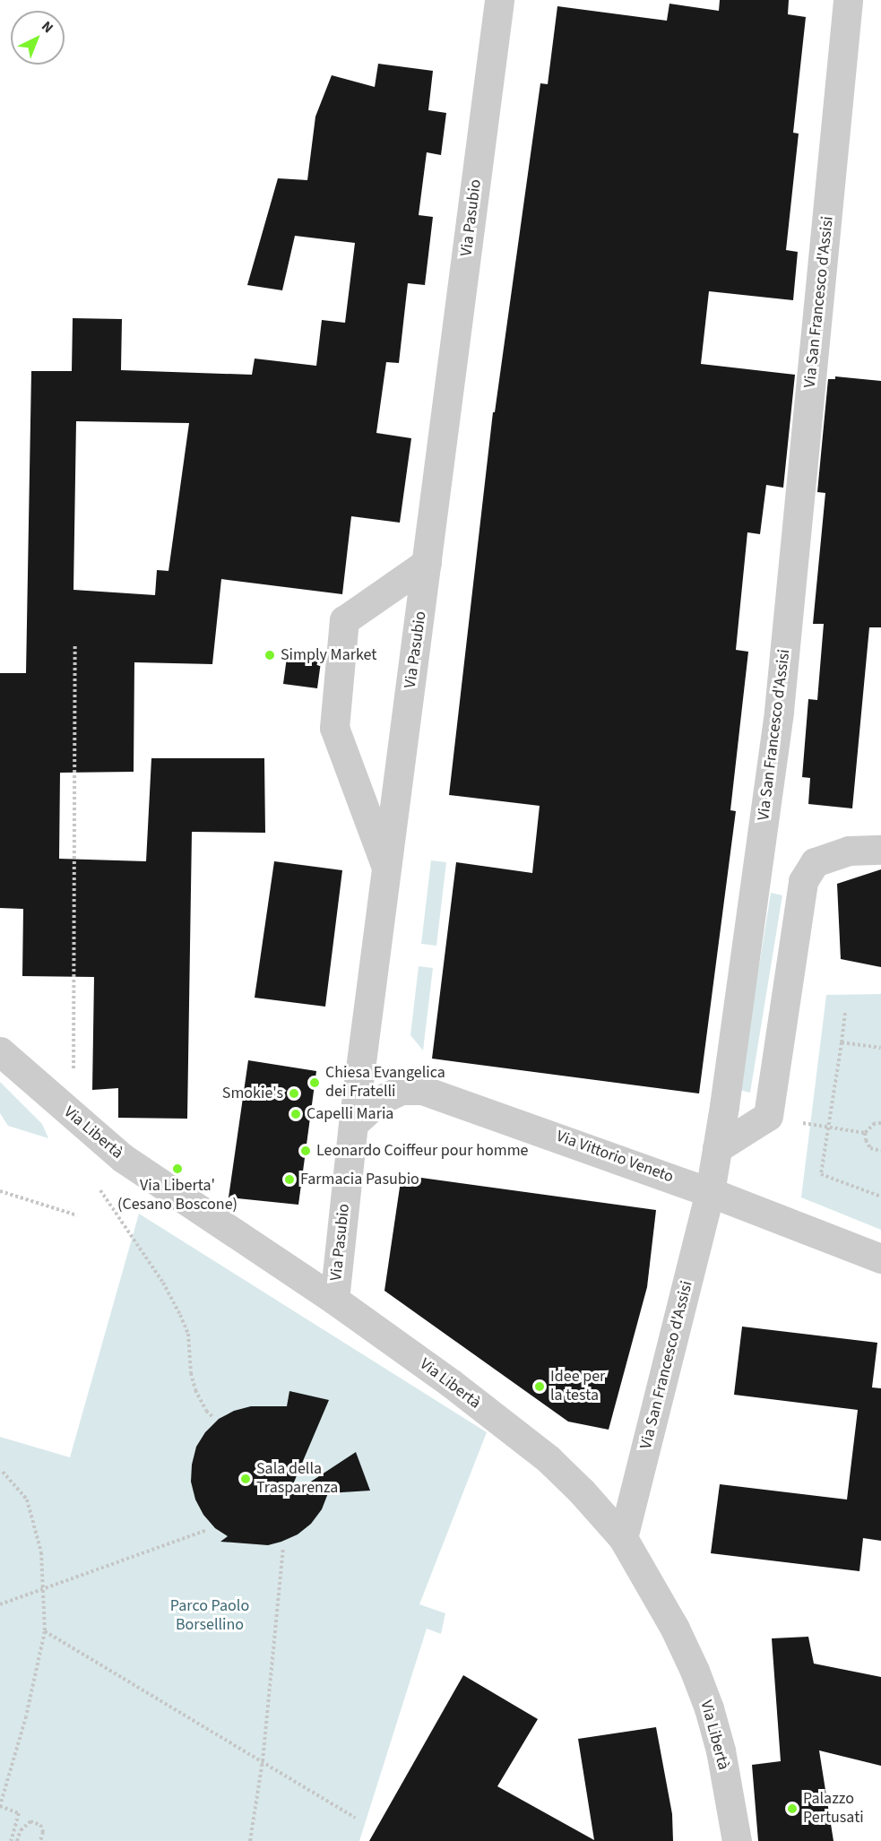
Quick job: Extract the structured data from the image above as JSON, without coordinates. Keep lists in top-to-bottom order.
{
  "streets": {
    "street": [
      "Via Pasubio",
      "Via San Francesco d'Assisi",
      "Via Libertà",
      "Via Vittorio Veneto"
    ]
  },
  "crossings": [
    ["Via Pasubio", "Via Libertà"],
    ["Via Pasubio", "Via Vittorio Veneto"],
    ["Via San Francesco d'Assisi", "Via Libertà"],
    ["Via San Francesco d'Assisi", "Via Vittorio Veneto"]
  ],
  "parks": ["Parco Paolo Borsellino"],
  "places": [
    "Simply Market",
    "Chiesa Evangelica dei Fratelli",
    "Smokie's",
    "Capelli Maria",
    "Leonardo Coiffeur pour homme",
    "Via Liberta' (Cesano Boscone)",
    "Farmacia Pasubio",
    "Idee per la testa",
    "Sala della Trasparenza",
    "Palazzo Pertusati"
  ],
  "north": "top right"
}
